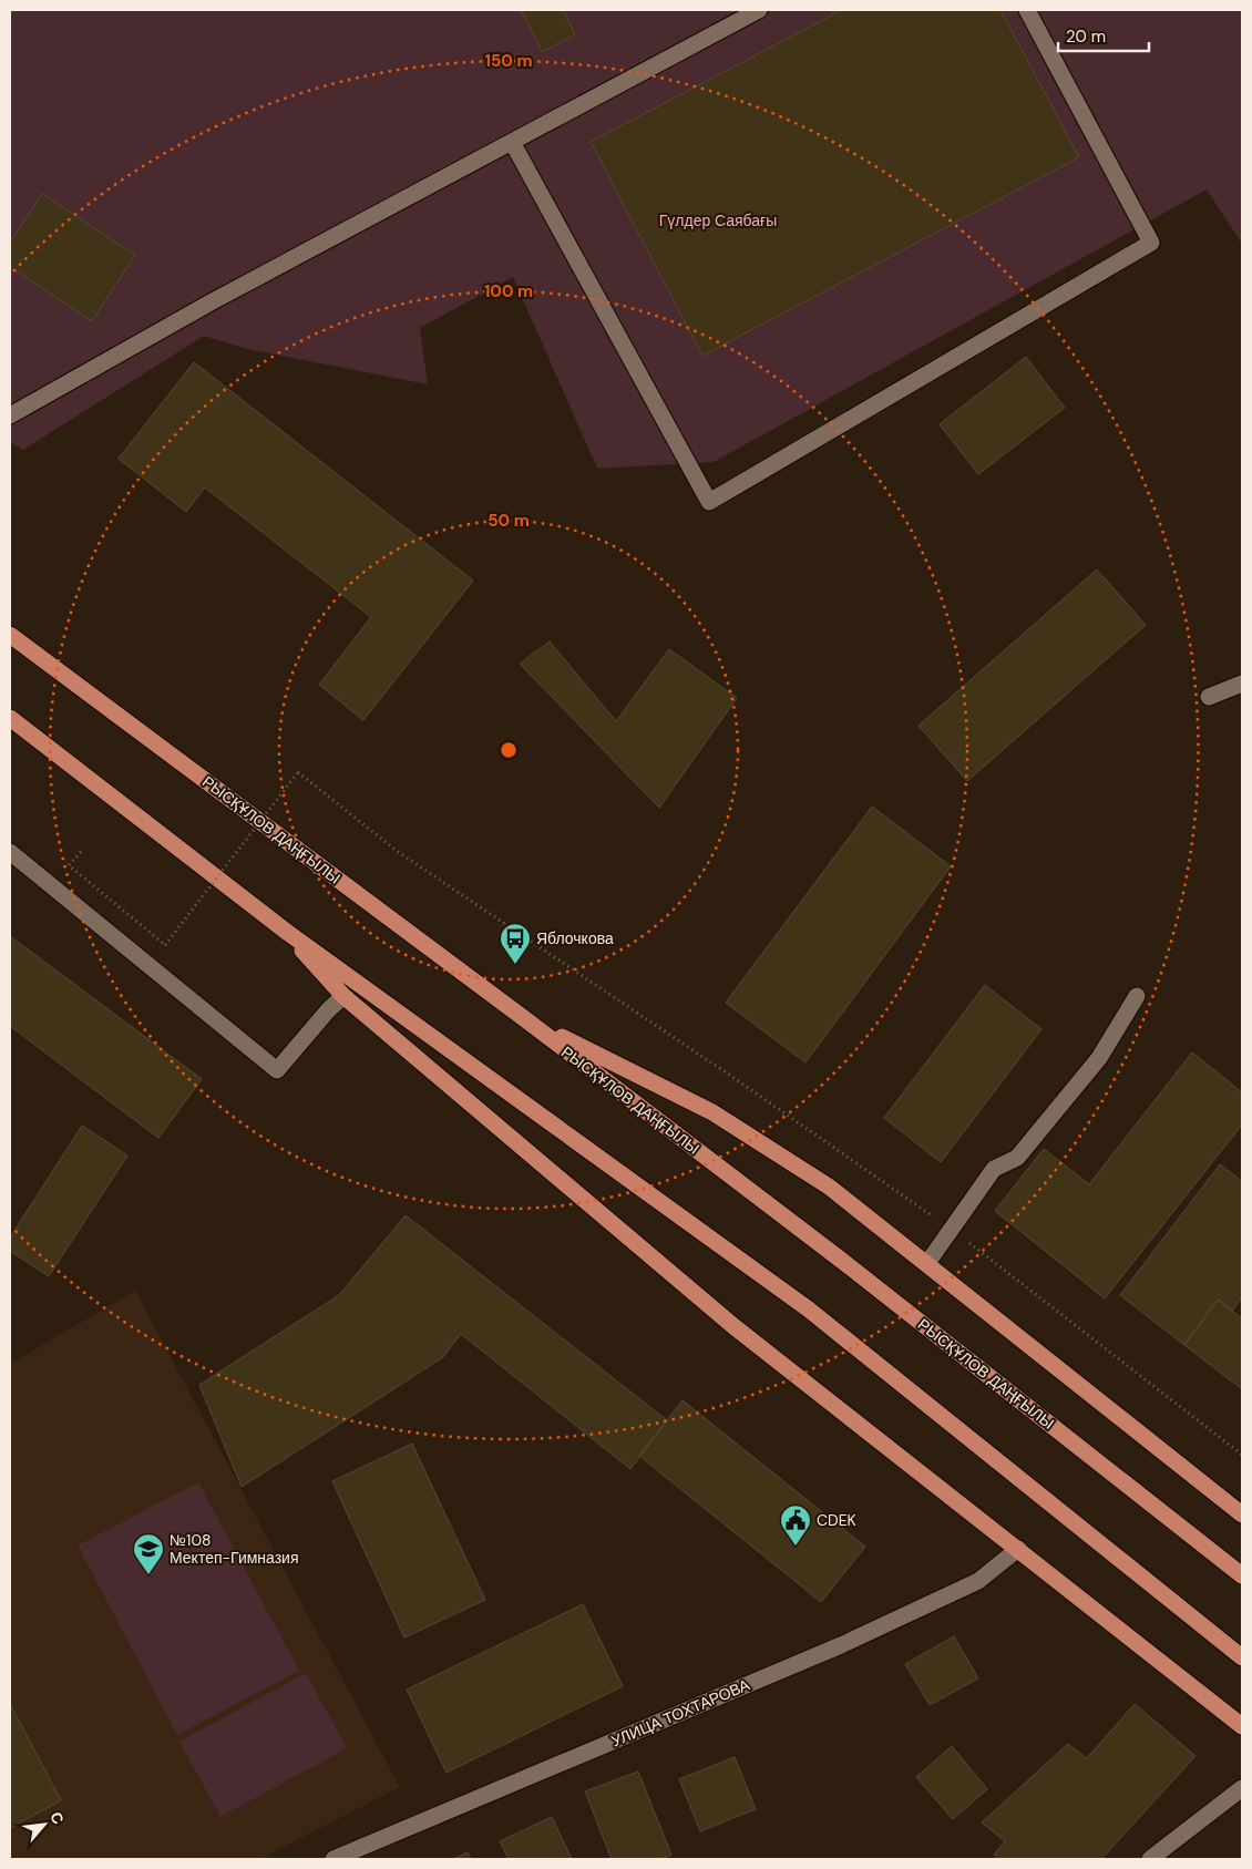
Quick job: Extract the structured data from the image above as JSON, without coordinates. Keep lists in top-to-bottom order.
{
  "streets": {
    "main road": ["РЫСҚҰЛОВ ДАҢҒЫЛЫ"],
    "street": ["УЛИЦА ТОХТАРОВА"]
  },
  "parks": ["Гүлдер Саябағы"],
  "places": {
    "bus stop": ["Яблочкова"],
    "public building": ["CDEK"],
    "school or university": ["№108 Мектеп-Гимназия"]
  },
  "scale_bar": "20 m",
  "north": "top right",
  "rings": ["150 m", "100 m", "50 m"]
}
